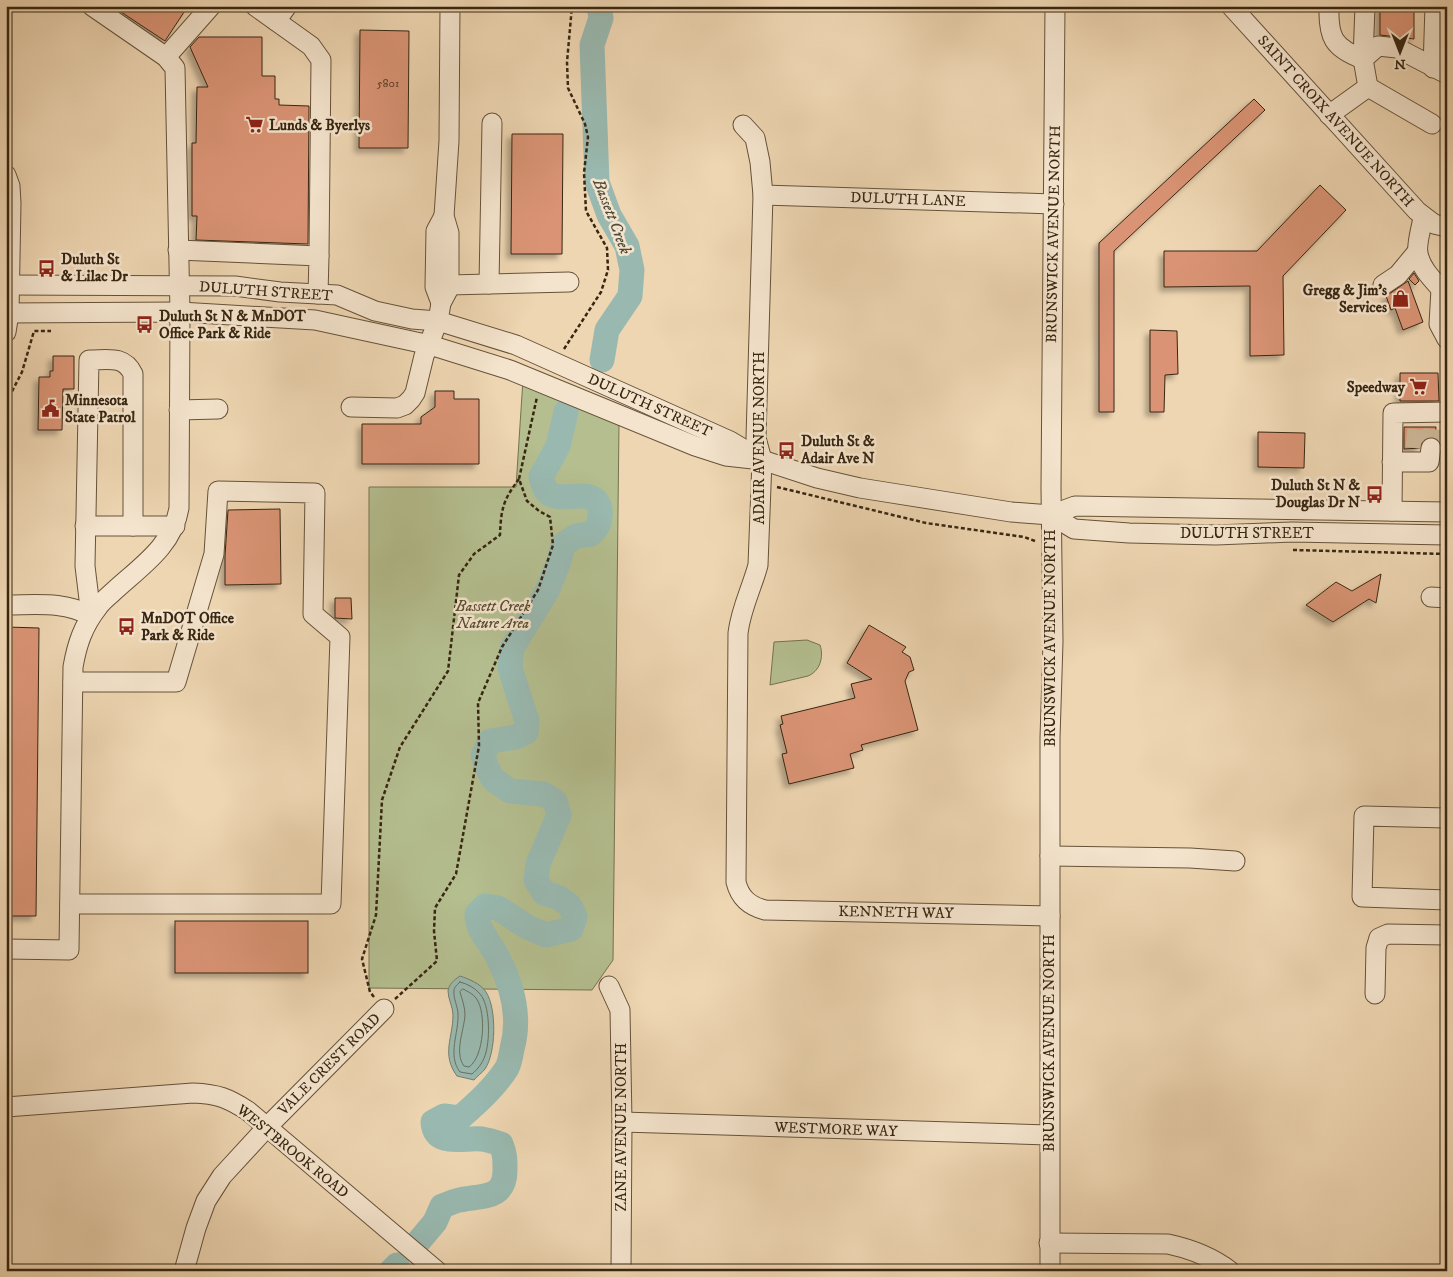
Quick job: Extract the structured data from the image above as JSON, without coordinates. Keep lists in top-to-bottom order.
{
  "streets": {
    "street": [
      "SAINT CROIX AVENUE NORTH",
      "DULUTH LANE",
      "BRUNSWICK AVENUE NORTH",
      "DULUTH STREET",
      "ADAIR AVENUE NORTH",
      "KENNETH WAY",
      "VALE CREST ROAD",
      "ZANE AVENUE NORTH",
      "WESTMORE WAY",
      "WESTBROOK ROAD"
    ]
  },
  "crossings": [
    ["DULUTH LANE", "BRUNSWICK AVENUE NORTH"],
    ["DULUTH LANE", "ADAIR AVENUE NORTH"],
    ["BRUNSWICK AVENUE NORTH", "DULUTH STREET"],
    ["BRUNSWICK AVENUE NORTH", "KENNETH WAY"],
    ["BRUNSWICK AVENUE NORTH", "WESTMORE WAY"],
    ["DULUTH STREET", "ADAIR AVENUE NORTH"],
    ["ADAIR AVENUE NORTH", "KENNETH WAY"],
    ["VALE CREST ROAD", "WESTBROOK ROAD"],
    ["ZANE AVENUE NORTH", "WESTMORE WAY"]
  ],
  "water": ["Bassett Creek"],
  "parks": ["Bassett Creek Nature Area"],
  "places": {
    "supermarket": ["Lunds & Byerlys", "Speedway"],
    "bus stop": [
      "Duluth St & Lilac Dr",
      "Duluth St N & MnDOT Office Park & Ride",
      "Duluth St & Adair Ave N",
      "Duluth St N & Douglas Dr N",
      "MnDOT Office Park & Ride"
    ],
    "shop": ["Gregg & Jim's Services"],
    "public building": ["Minnesota State Patrol"]
  },
  "house_numbers": ["5801"],
  "north": "bottom"
}
